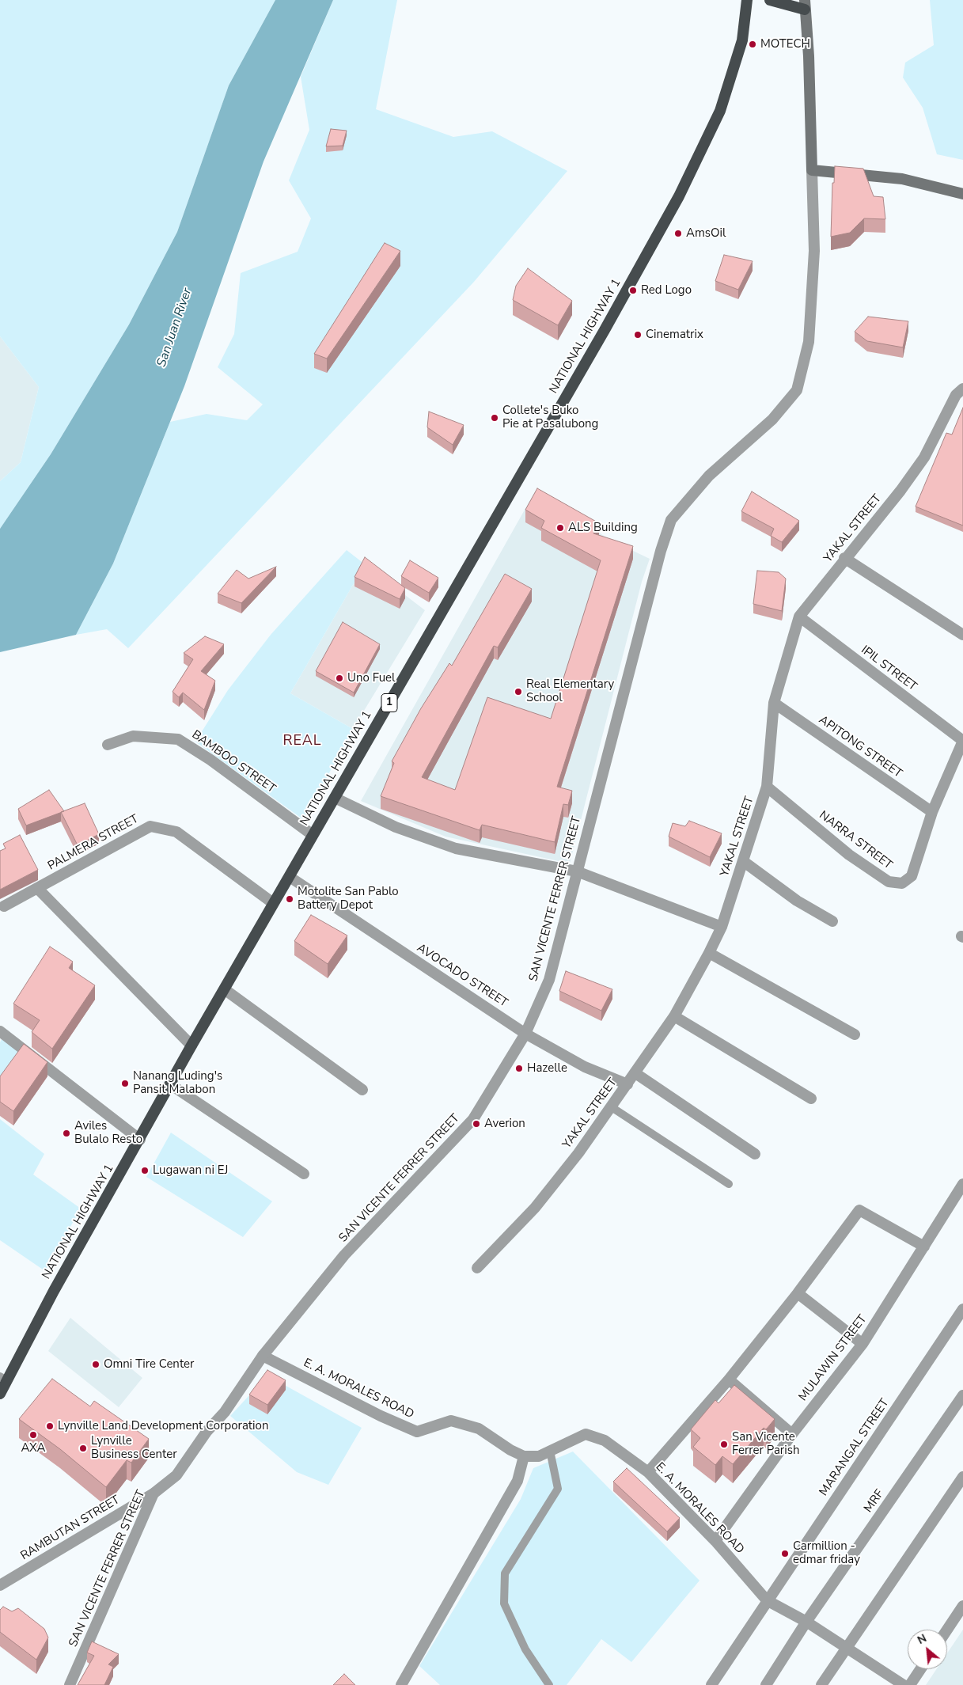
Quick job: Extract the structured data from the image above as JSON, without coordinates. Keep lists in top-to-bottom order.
{
  "streets": {
    "highway": ["NATIONAL HIGHWAY 1", "1"],
    "street": [
      "YAKAL STREET",
      "IPIL STREET",
      "APITONG STREET",
      "BAMBOO STREET",
      "NARRA STREET",
      "PALMERA STREET",
      "SAN VICENTE FERRER STREET",
      "AVOCADO STREET",
      "MULAWIN STREET",
      "E. A. MORALES ROAD",
      "MARANGAL STREET",
      "MRF",
      "RAMBUTAN STREET"
    ]
  },
  "crossings": [
    ["NATIONAL HIGHWAY 1", "BAMBOO STREET"],
    ["NATIONAL HIGHWAY 1", "PALMERA STREET"],
    ["NATIONAL HIGHWAY 1", "AVOCADO STREET"],
    ["YAKAL STREET", "IPIL STREET"],
    ["YAKAL STREET", "APITONG STREET"],
    ["YAKAL STREET", "NARRA STREET"],
    ["YAKAL STREET", "AVOCADO STREET"],
    ["IPIL STREET", "NARRA STREET"],
    ["APITONG STREET", "NARRA STREET"],
    ["SAN VICENTE FERRER STREET", "AVOCADO STREET"],
    ["SAN VICENTE FERRER STREET", "E. A. MORALES ROAD"],
    ["SAN VICENTE FERRER STREET", "RAMBUTAN STREET"],
    ["MULAWIN STREET", "E. A. MORALES ROAD"],
    ["E. A. MORALES ROAD", "MARANGAL STREET"]
  ],
  "districts": ["REAL"],
  "water": ["San Juan River"],
  "places": [
    "MOTECH",
    "AmsOil",
    "Red Logo",
    "Cinematrix",
    "Collete's Buko Pie at Pasalubong",
    "ALS Building",
    "Uno Fuel",
    "Real Elementary School",
    "Motolite San Pablo Battery Depot",
    "Hazelle",
    "Nanang Luding's Pansit Malabon",
    "Averion",
    "Aviles Bulalo Resto",
    "Lugawan ni EJ",
    "Omni Tire Center",
    "Lynville Land Development Corporation",
    "AXA",
    "San Vicente Ferrer Parish",
    "Lynville Business Center",
    "Carmillion - edmar friday"
  ],
  "north": "top left"
}
